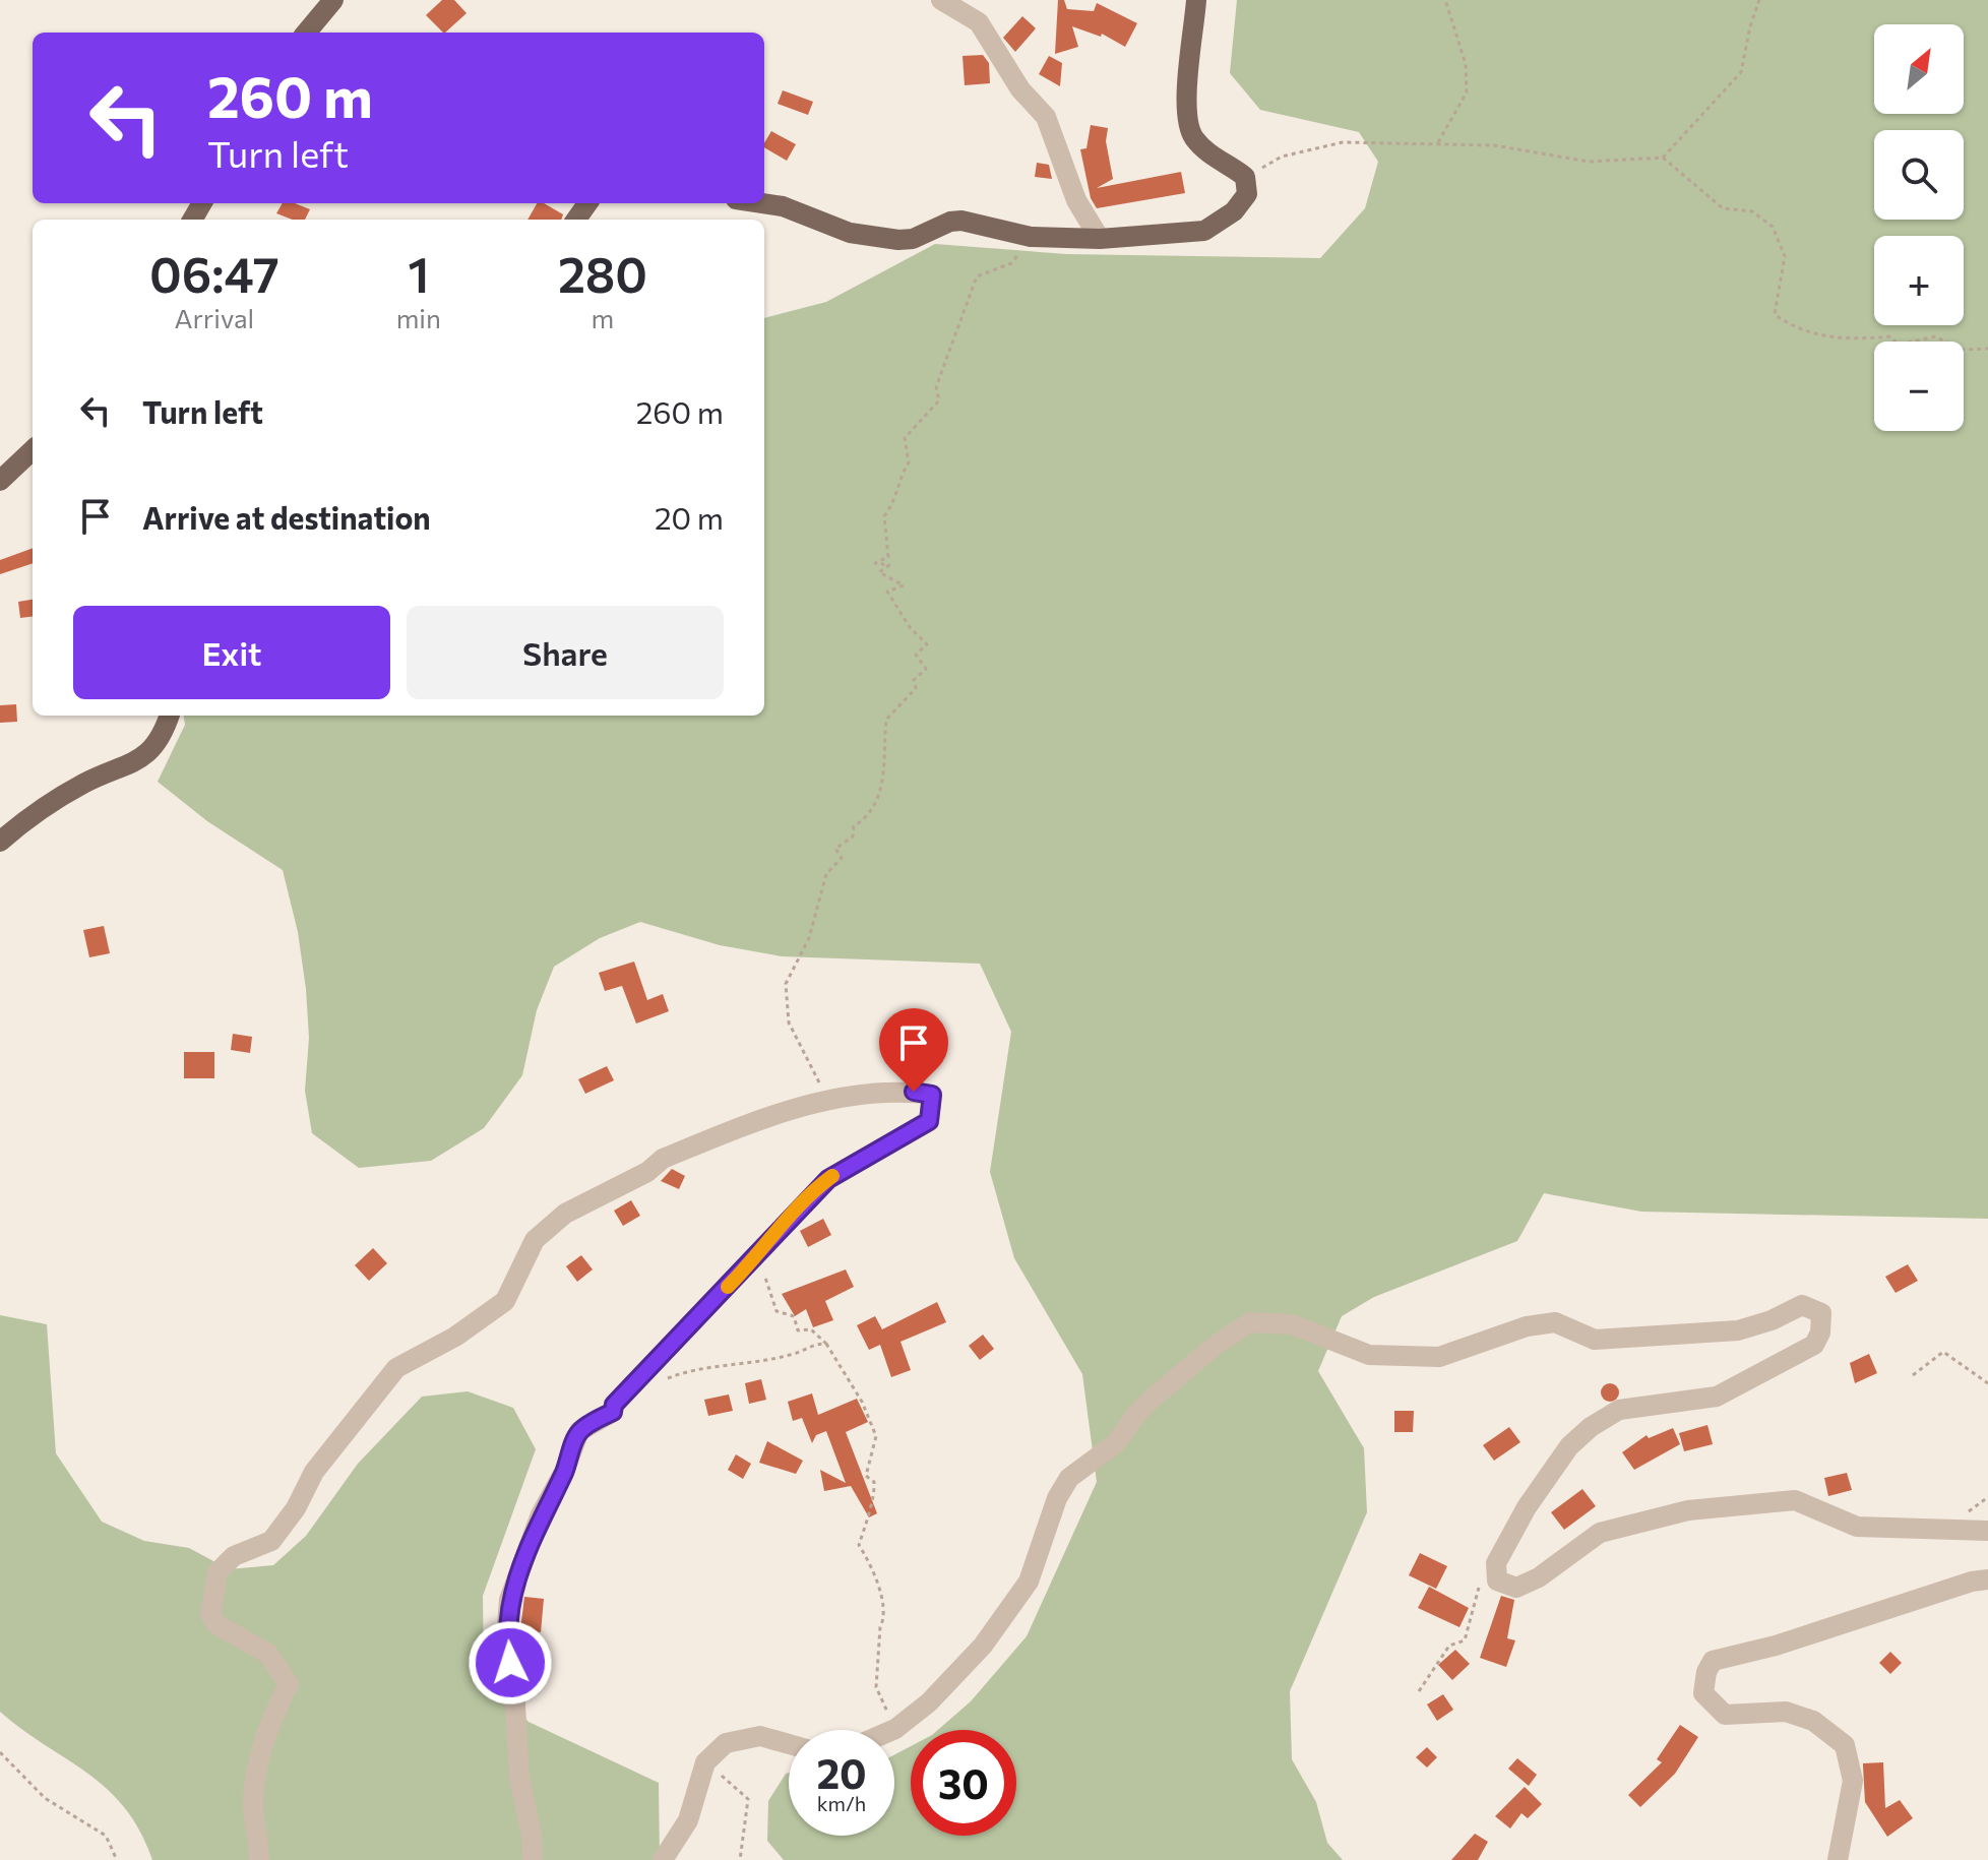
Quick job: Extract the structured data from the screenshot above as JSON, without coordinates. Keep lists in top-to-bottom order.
{
  "north": "top right",
  "page": {
    "map_buttons": ["+", "−"],
    "turn": ["260 m", "Turn left"],
    "eta": [
      "06:47",
      "Arrival",
      "1",
      "min",
      "280",
      "m"
    ],
    "list": [
      {
        "name": "Turn left",
        "value": "260 m"
      },
      {
        "name": "Arrive at destination",
        "value": "20 m"
      }
    ],
    "buttons": ["Exit", "Share"],
    "speed": "20 km/h",
    "limit": "30"
  }
}
